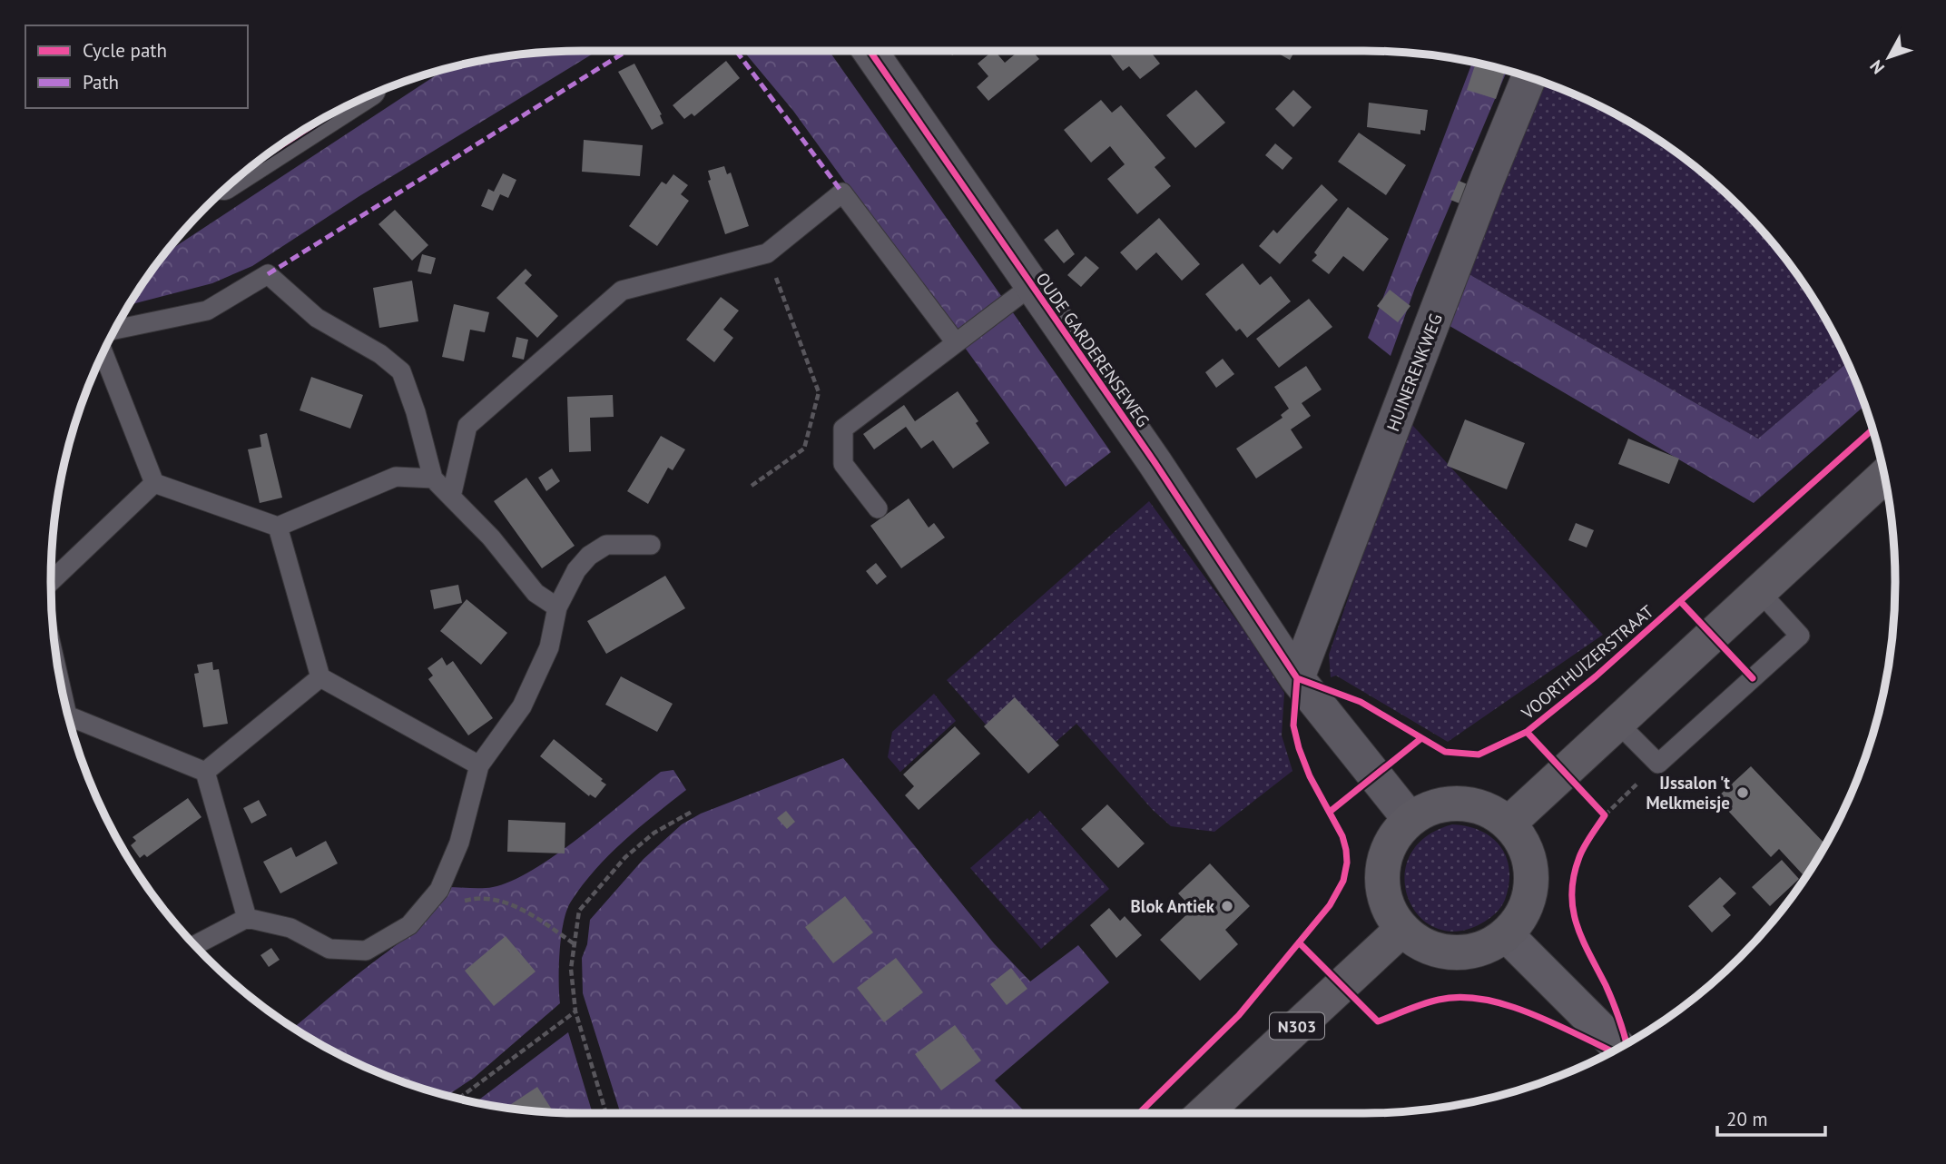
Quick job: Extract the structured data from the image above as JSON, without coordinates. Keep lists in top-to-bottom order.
{
  "streets": {
    "main road": ["N303"],
    "street": ["OUDE GARDERENSEWEG", "HUINERENKWEG"],
    "cycle path": ["VOORTHUIZERSTRAAT"]
  },
  "crossings": [
    ["OUDE GARDERENSEWEG", "HUINERENKWEG"],
    ["OUDE GARDERENSEWEG", "N303"]
  ],
  "places": ["IJssalon 't Melkmeisje", "Blok Antiek"],
  "legend": ["Cycle path", "Path"],
  "scale_bar": "20 m",
  "north": "bottom left"
}
